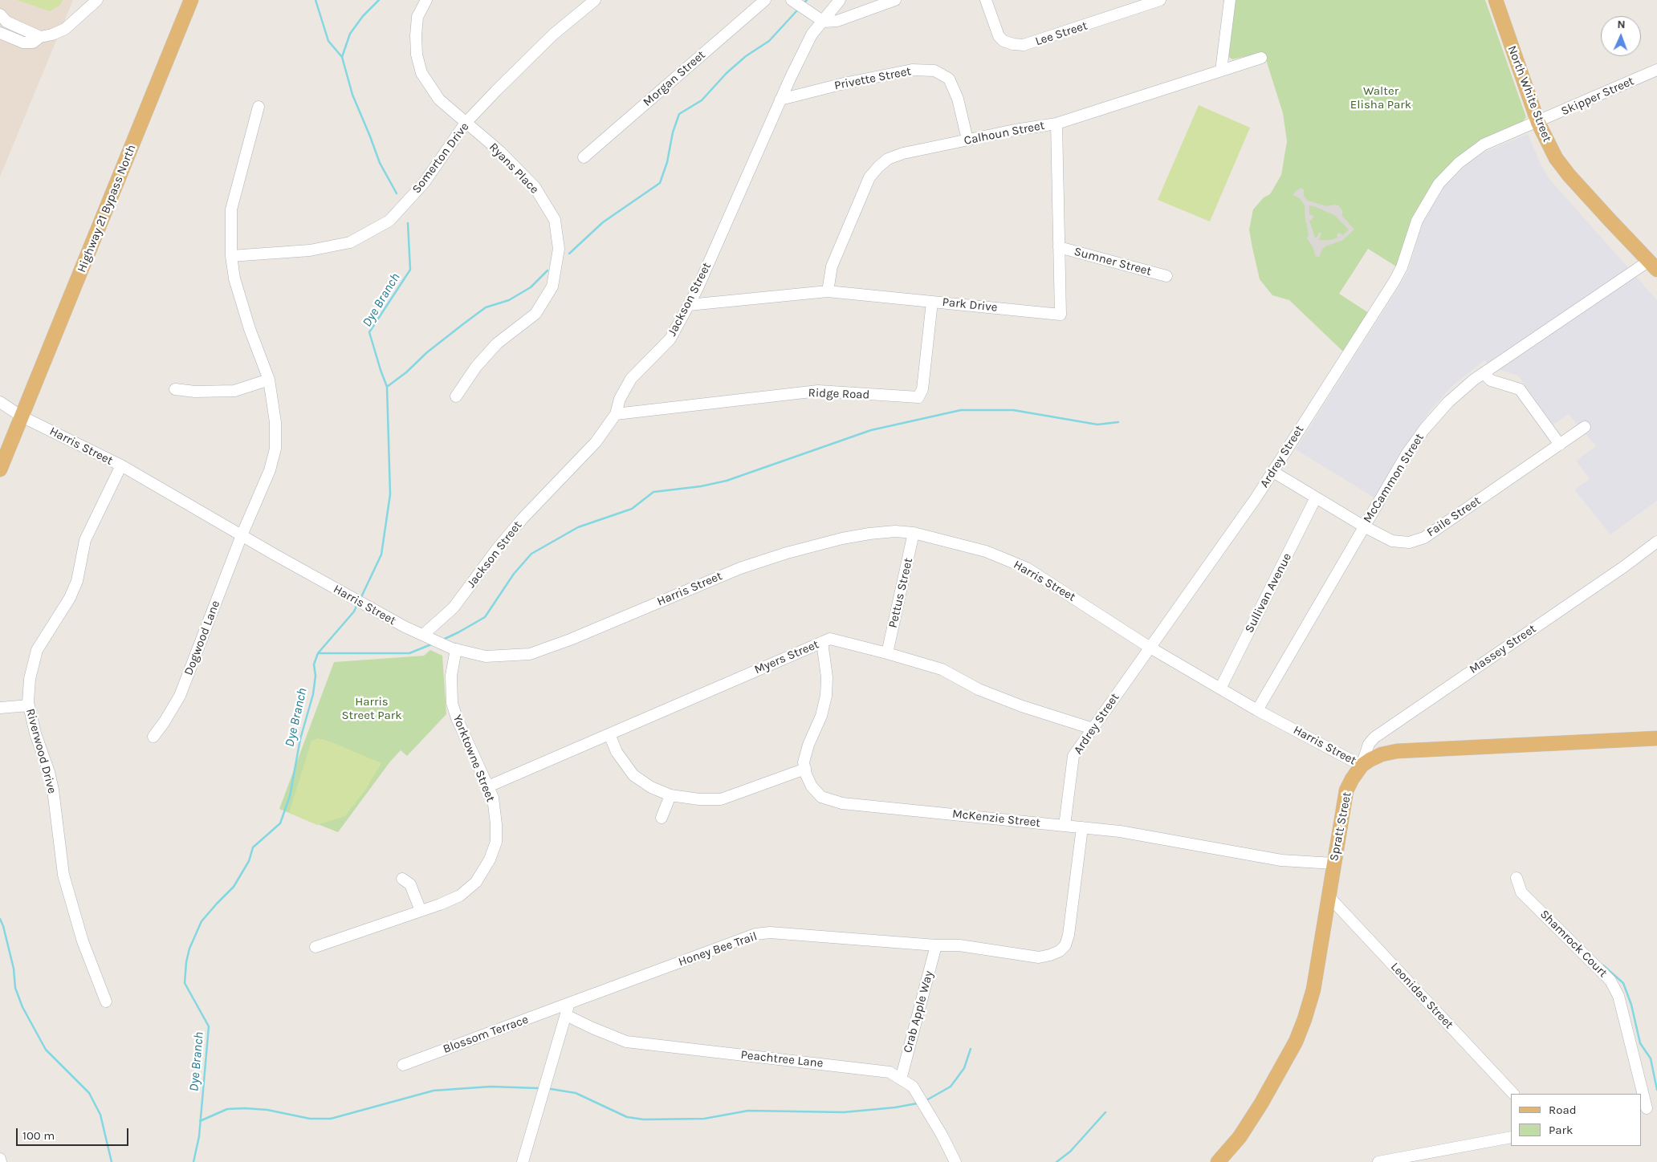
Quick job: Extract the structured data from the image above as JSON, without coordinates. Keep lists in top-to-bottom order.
{
  "streets": {
    "main road": ["North White Street", "Highway 21 Bypass North", "Spratt Street"],
    "street": [
      "Lee Street",
      "Morgan Street",
      "Privette Street",
      "Skipper Street",
      "Calhoun Street",
      "Somerton Drive",
      "Ryans Place",
      "Sumner Street",
      "Jackson Street",
      "Park Drive",
      "Ridge Road",
      "Harris Street",
      "Ardrey Street",
      "McCammon Street",
      "Faile Street",
      "Pettus Street",
      "Sullivan Avenue",
      "Dogwood Lane",
      "Massey Street",
      "Myers Street",
      "Riverwood Drive",
      "Yorktowne Street",
      "McKenzie Street",
      "Shamrock Court",
      "Honey Bee Trail",
      "Leonidas Street",
      "Crab Apple Way",
      "Blossom Terrace",
      "Peachtree Lane"
    ]
  },
  "crossings": [
    ["Privette Street", "Calhoun Street"],
    ["Privette Street", "Jackson Street"],
    ["North White Street", "Skipper Street"],
    ["North White Street", "Ardrey Street"],
    ["North White Street", "McCammon Street"],
    ["Skipper Street", "Ardrey Street"],
    ["Calhoun Street", "Park Drive"],
    ["Somerton Drive", "Ryans Place"],
    ["Somerton Drive", "Dogwood Lane"],
    ["Highway 21 Bypass North", "Harris Street"],
    ["Sumner Street", "Park Drive"],
    ["Jackson Street", "Park Drive"],
    ["Jackson Street", "Ridge Road"],
    ["Jackson Street", "Harris Street"],
    ["Park Drive", "Ridge Road"],
    ["Harris Street", "Ardrey Street"],
    ["Harris Street", "McCammon Street"],
    ["Harris Street", "Pettus Street"],
    ["Harris Street", "Sullivan Avenue"],
    ["Harris Street", "Dogwood Lane"],
    ["Harris Street", "Massey Street"],
    ["Harris Street", "Riverwood Drive"],
    ["Harris Street", "Yorktowne Street"],
    ["Harris Street", "Spratt Street"],
    ["Ardrey Street", "Faile Street"],
    ["Ardrey Street", "Myers Street"],
    ["Ardrey Street", "McKenzie Street"],
    ["McCammon Street", "Faile Street"],
    ["Faile Street", "Sullivan Avenue"],
    ["Pettus Street", "Myers Street"],
    ["Massey Street", "Spratt Street"],
    ["Myers Street", "Yorktowne Street"],
    ["McKenzie Street", "Spratt Street"],
    ["McKenzie Street", "Honey Bee Trail"],
    ["Spratt Street", "Leonidas Street"],
    ["Honey Bee Trail", "Crab Apple Way"],
    ["Honey Bee Trail", "Blossom Terrace"],
    ["Crab Apple Way", "Peachtree Lane"]
  ],
  "water": ["Dye Branch"],
  "parks": ["Walter Elisha Park", "Harris Street Park"],
  "legend": ["Road", "Park"],
  "scale_bar": "100 m",
  "north": "top"
}
